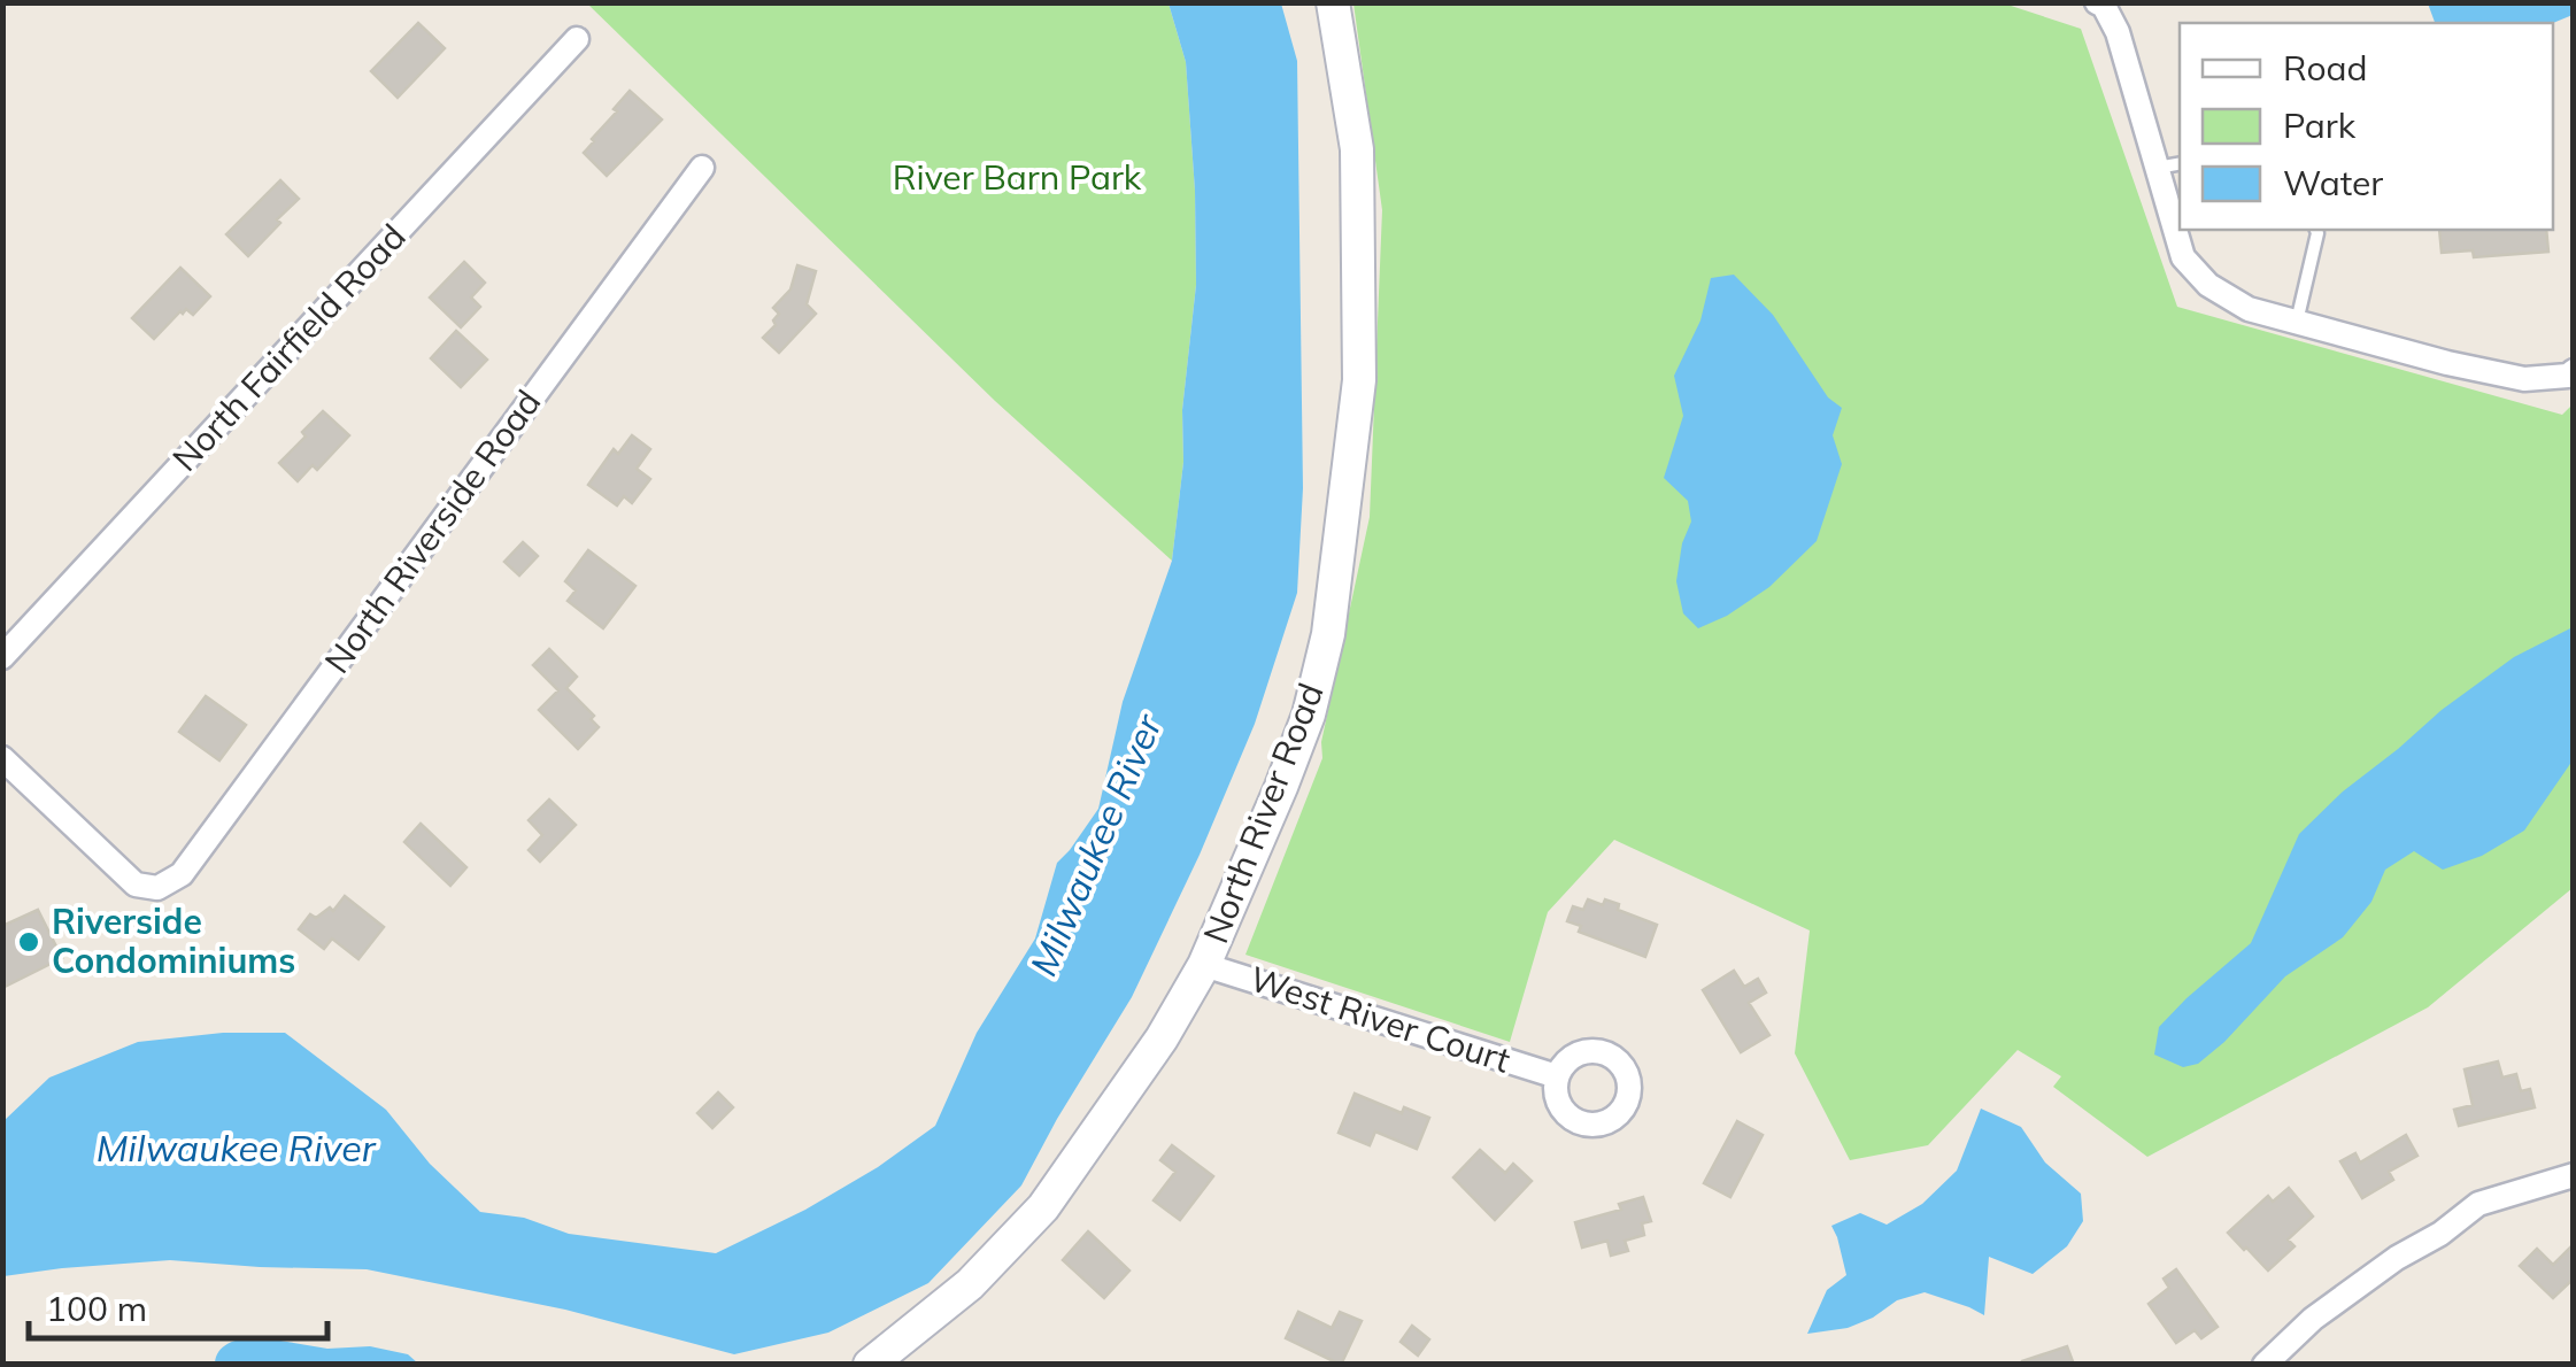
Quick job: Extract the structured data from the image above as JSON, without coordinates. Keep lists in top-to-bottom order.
{
  "streets": {
    "street": [
      "North Fairfield Road",
      "North Riverside Road",
      "North River Road",
      "West River Court"
    ]
  },
  "crossings": [
    ["North River Road", "West River Court"]
  ],
  "water": ["Milwaukee River"],
  "parks": ["River Barn Park"],
  "places": ["Riverside Condominiums"],
  "legend": ["Road", "Park", "Water"],
  "scale_bar": "100 m"
}
